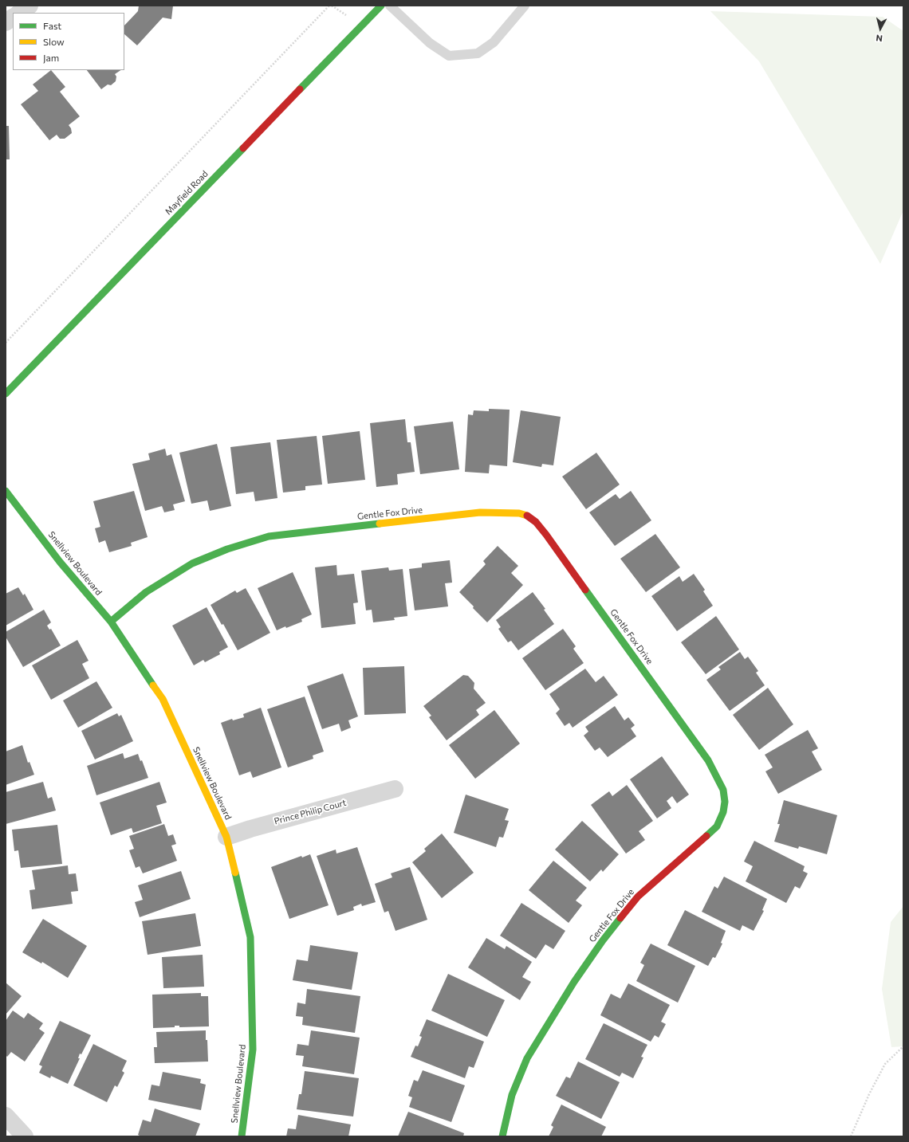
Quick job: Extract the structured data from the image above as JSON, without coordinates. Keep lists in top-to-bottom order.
{
  "streets": {
    "street": [
      "Mayfield Road",
      "Gentle Fox Drive",
      "Snellview Boulevard",
      "Prince Philip Court"
    ]
  },
  "crossings": [
    ["Gentle Fox Drive", "Snellview Boulevard"],
    ["Snellview Boulevard", "Prince Philip Court"]
  ],
  "legend": ["Fast", "Slow", "Jam"],
  "north": "bottom"
}
